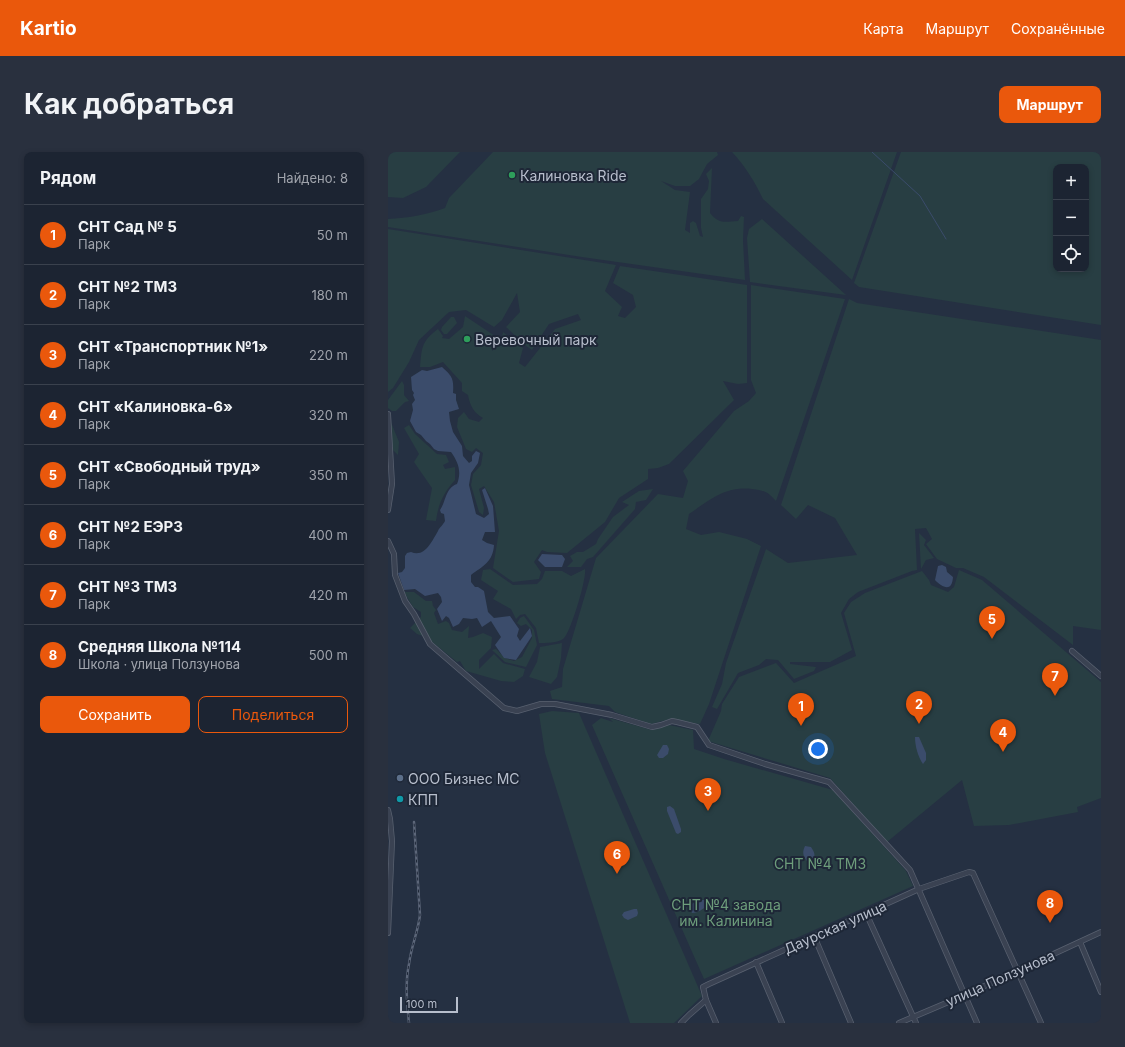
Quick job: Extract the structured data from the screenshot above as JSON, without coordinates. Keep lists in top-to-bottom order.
{
  "streets": {
    "street": ["Даурская улица", "улица Ползунова"]
  },
  "crossings": [
    ["Даурская улица", "улица Ползунова"]
  ],
  "parks": ["СНТ №4 ТМЗ", "СНТ №4 завода им. Калинина"],
  "places": [
    "Калиновка Ride",
    "Веревочный парк",
    "ООО Бизнес МС",
    "КПП"
  ],
  "scale_bar": "100 m",
  "page": {
    "header": "Kartio",
    "nav": ["Карта", "Маршрут", "Сохранённые"],
    "buttons": [
      "Маршрут",
      ["Сохранить", "Поделиться"]
    ],
    "title": "Как добраться",
    "heading": ["Рядом", "Найдено: 8"],
    "map_buttons": ["+", "−"],
    "list": [
      {
        "mark": "1",
        "name": "СНТ Сад № 5",
        "note": "Парк",
        "value": "50 m"
      },
      {
        "mark": "2",
        "name": "СНТ №2 ТМЗ",
        "note": "Парк",
        "value": "180 m"
      },
      {
        "mark": "3",
        "name": "СНТ «Транспортник №1»",
        "note": "Парк",
        "value": "220 m"
      },
      {
        "mark": "4",
        "name": "СНТ «Калиновка-6»",
        "note": "Парк",
        "value": "320 m"
      },
      {
        "mark": "5",
        "name": "СНТ «Свободный труд»",
        "note": "Парк",
        "value": "350 m"
      },
      {
        "mark": "6",
        "name": "СНТ №2 ЕЭРЗ",
        "note": "Парк",
        "value": "400 m"
      },
      {
        "mark": "7",
        "name": "СНТ №3 ТМЗ",
        "note": "Парк",
        "value": "420 m"
      },
      {
        "mark": "8",
        "name": "Средняя Школа №114",
        "note": "Школа · улица Ползунова",
        "value": "500 m"
      }
    ],
    "pins": [
      "5",
      "7",
      "2",
      "1",
      "4",
      "3",
      "6",
      "8"
    ],
    "scale": "100 m"
  }
}
